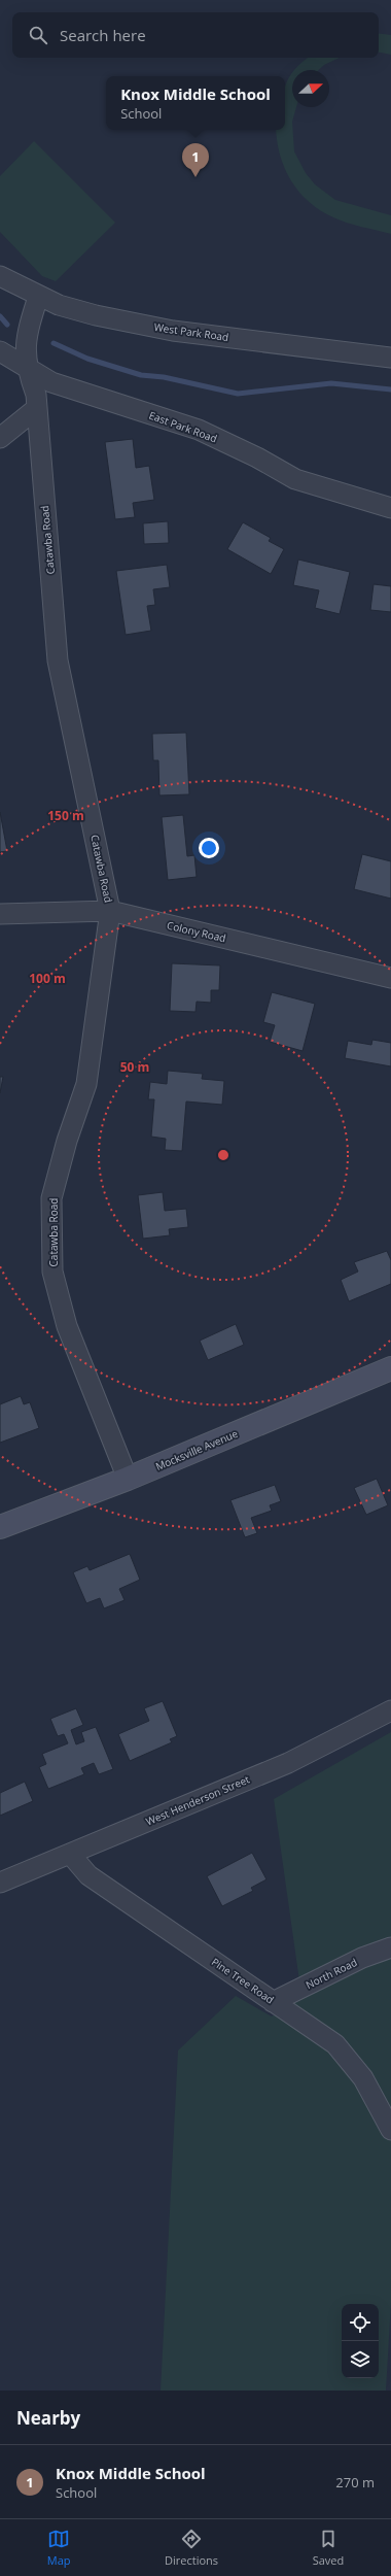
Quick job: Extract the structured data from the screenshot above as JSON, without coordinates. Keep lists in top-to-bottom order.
{
  "streets": {
    "street": [
      "West Park Road",
      "East Park Road",
      "Catawba Road",
      "Colony Road",
      "Mocksville Avenue",
      "West Henderson Street",
      "North Road",
      "Pine Tree Road"
    ]
  },
  "crossings": [
    ["West Park Road", "Catawba Road"],
    ["East Park Road", "Catawba Road"],
    ["Catawba Road", "Colony Road"],
    ["Catawba Road", "Mocksville Avenue"],
    ["West Henderson Street", "Pine Tree Road"],
    ["North Road", "Pine Tree Road"]
  ],
  "north": "right",
  "page": {
    "search": "Search here",
    "popup": ["Knox Middle School", "School"],
    "pins": "1",
    "heading": "Nearby",
    "list": [
      {
        "mark": "1",
        "name": "Knox Middle School",
        "note": "School",
        "value": "270 m"
      }
    ],
    "nav": ["Map", "Directions", "Saved"]
  },
  "rings": ["150 m", "100 m", "50 m"]
}
